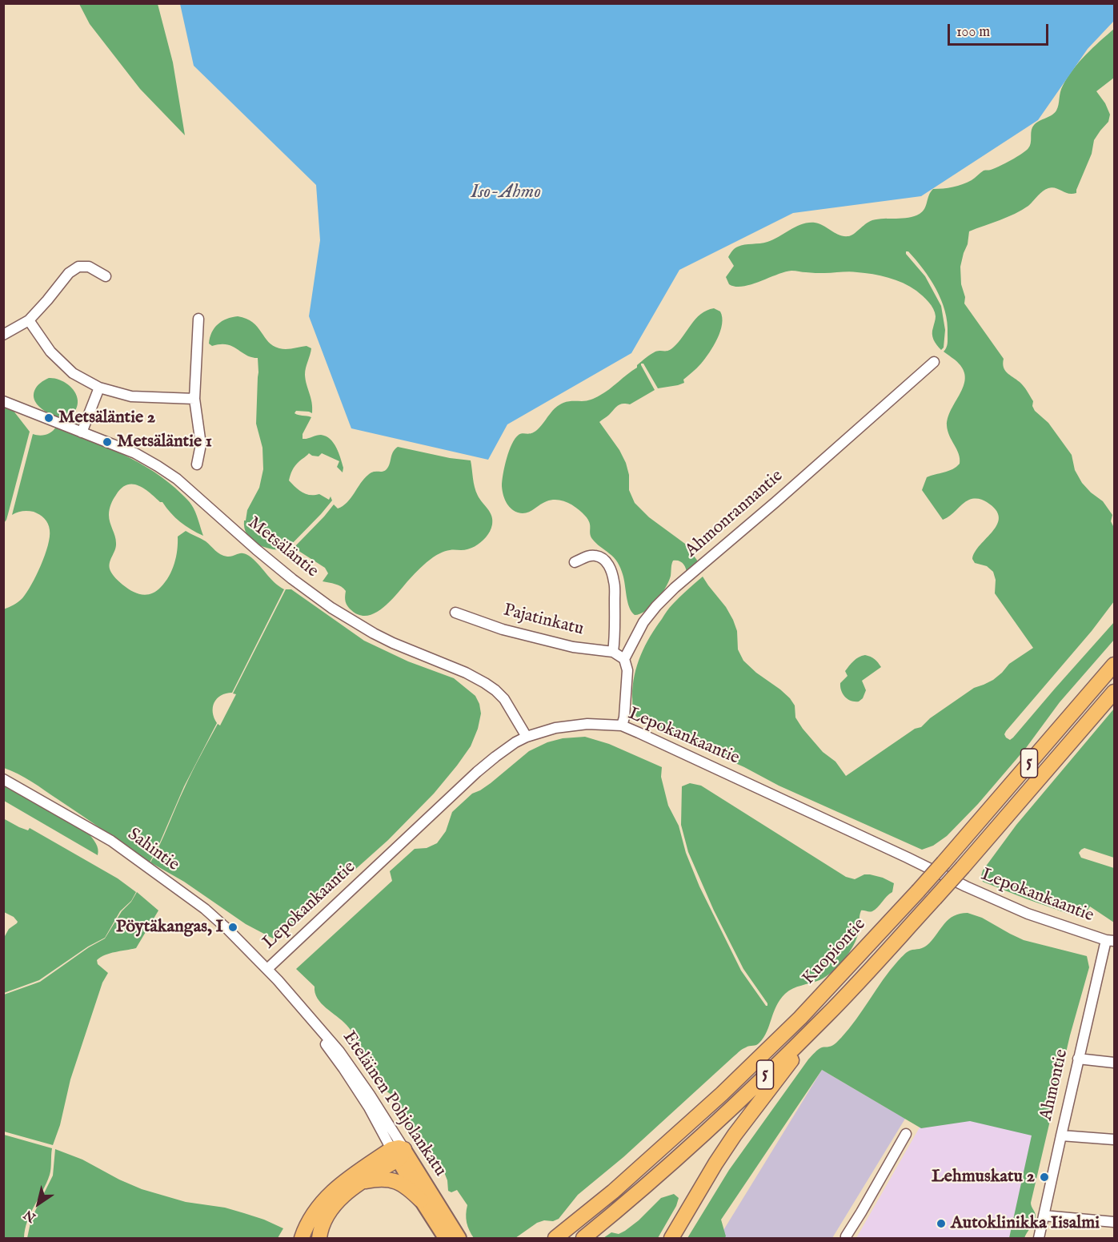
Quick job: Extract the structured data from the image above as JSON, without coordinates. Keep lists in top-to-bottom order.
{
  "streets": {
    "highway": ["5", "Kuopiontie"],
    "main road": ["Eteläinen Pohjolankatu"],
    "street": [
      "Ahmonrannantie",
      "Metsäläntie",
      "Pajatinkatu",
      "Lepokankaantie",
      "Sahintie",
      "Ahmontie"
    ]
  },
  "crossings": [
    ["Ahmonrannantie", "Pajatinkatu"],
    ["Metsäläntie", "Lepokankaantie"],
    ["Lepokankaantie", "Sahintie"],
    ["Lepokankaantie", "Ahmontie"],
    ["Lepokankaantie", "Eteläinen Pohjolankatu"],
    ["Sahintie", "Eteläinen Pohjolankatu"]
  ],
  "water": ["Iso-Ahmo"],
  "places": [
    "Metsäläntie 2",
    "Metsäläntie 1",
    "Pöytäkangas, I",
    "Lehmuskatu 2",
    "Autoklinikka Iisalmi"
  ],
  "scale_bar": "100 m",
  "north": "bottom left"
}
